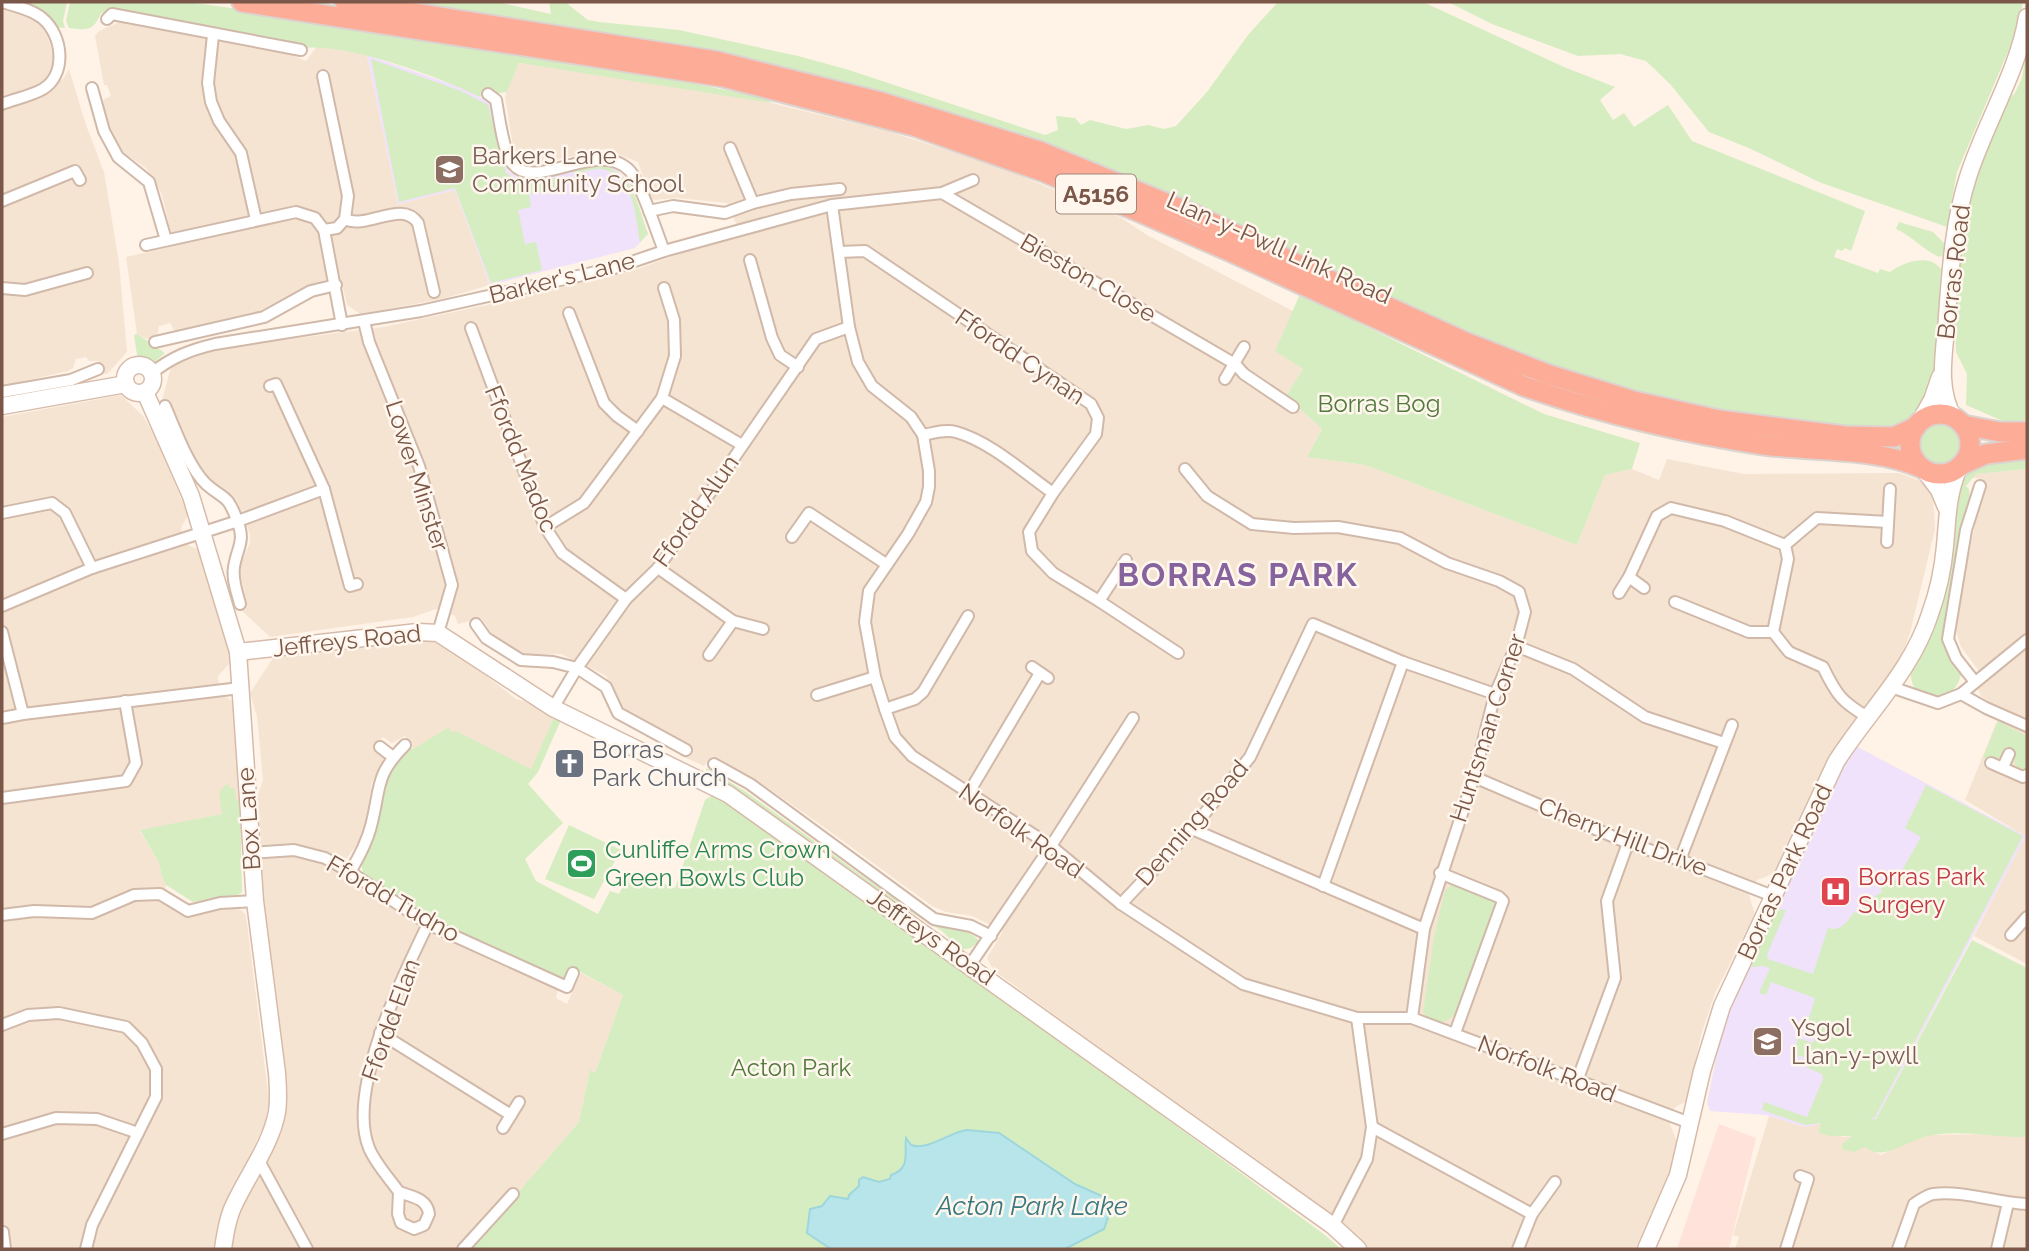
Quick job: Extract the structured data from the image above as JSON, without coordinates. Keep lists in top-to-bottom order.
{
  "streets": {
    "highway": ["A5156", "Llan-y-Pwll Link Road"],
    "street": [
      "Borras Road",
      "Barker's Lane",
      "Bieston Close",
      "Ffordd Cynan",
      "Ffordd Madoc",
      "Lower Minster",
      "Ffordd Alun",
      "Jeffreys Road",
      "Huntsman Corner",
      "Box Lane",
      "Denning Road",
      "Norfolk Road",
      "Cherry Hill Drive",
      "Borras Park Road",
      "Ffordd Tudno",
      "Ffordd Elan"
    ]
  },
  "crossings": [
    ["Llan-y-Pwll Link Road", "Borras Road"],
    ["Llan-y-Pwll Link Road", "Borras Park Road"],
    ["Borras Road", "Borras Park Road"],
    ["Barker's Lane", "Bieston Close"],
    ["Barker's Lane", "Lower Minster"],
    ["Barker's Lane", "Box Lane"],
    ["Ffordd Madoc", "Ffordd Alun"],
    ["Lower Minster", "Jeffreys Road"],
    ["Ffordd Alun", "Jeffreys Road"],
    ["Jeffreys Road", "Box Lane"],
    ["Huntsman Corner", "Norfolk Road"],
    ["Huntsman Corner", "Cherry Hill Drive"],
    ["Box Lane", "Ffordd Tudno"],
    ["Denning Road", "Norfolk Road"],
    ["Norfolk Road", "Borras Park Road"],
    ["Cherry Hill Drive", "Borras Park Road"],
    ["Ffordd Tudno", "Ffordd Elan"]
  ],
  "districts": ["BORRAS PARK"],
  "water": ["Acton Park Lake"],
  "parks": ["Borras Bog", "Acton Park"],
  "places": {
    "school or university": ["Barkers Lane Community School", "Ysgol Llan-y-pwll"],
    "church": ["Borras Park Church"],
    "sports": ["Cunliffe Arms Crown Green Bowls Club"],
    "hospital": ["Borras Park Surgery"]
  }
}
